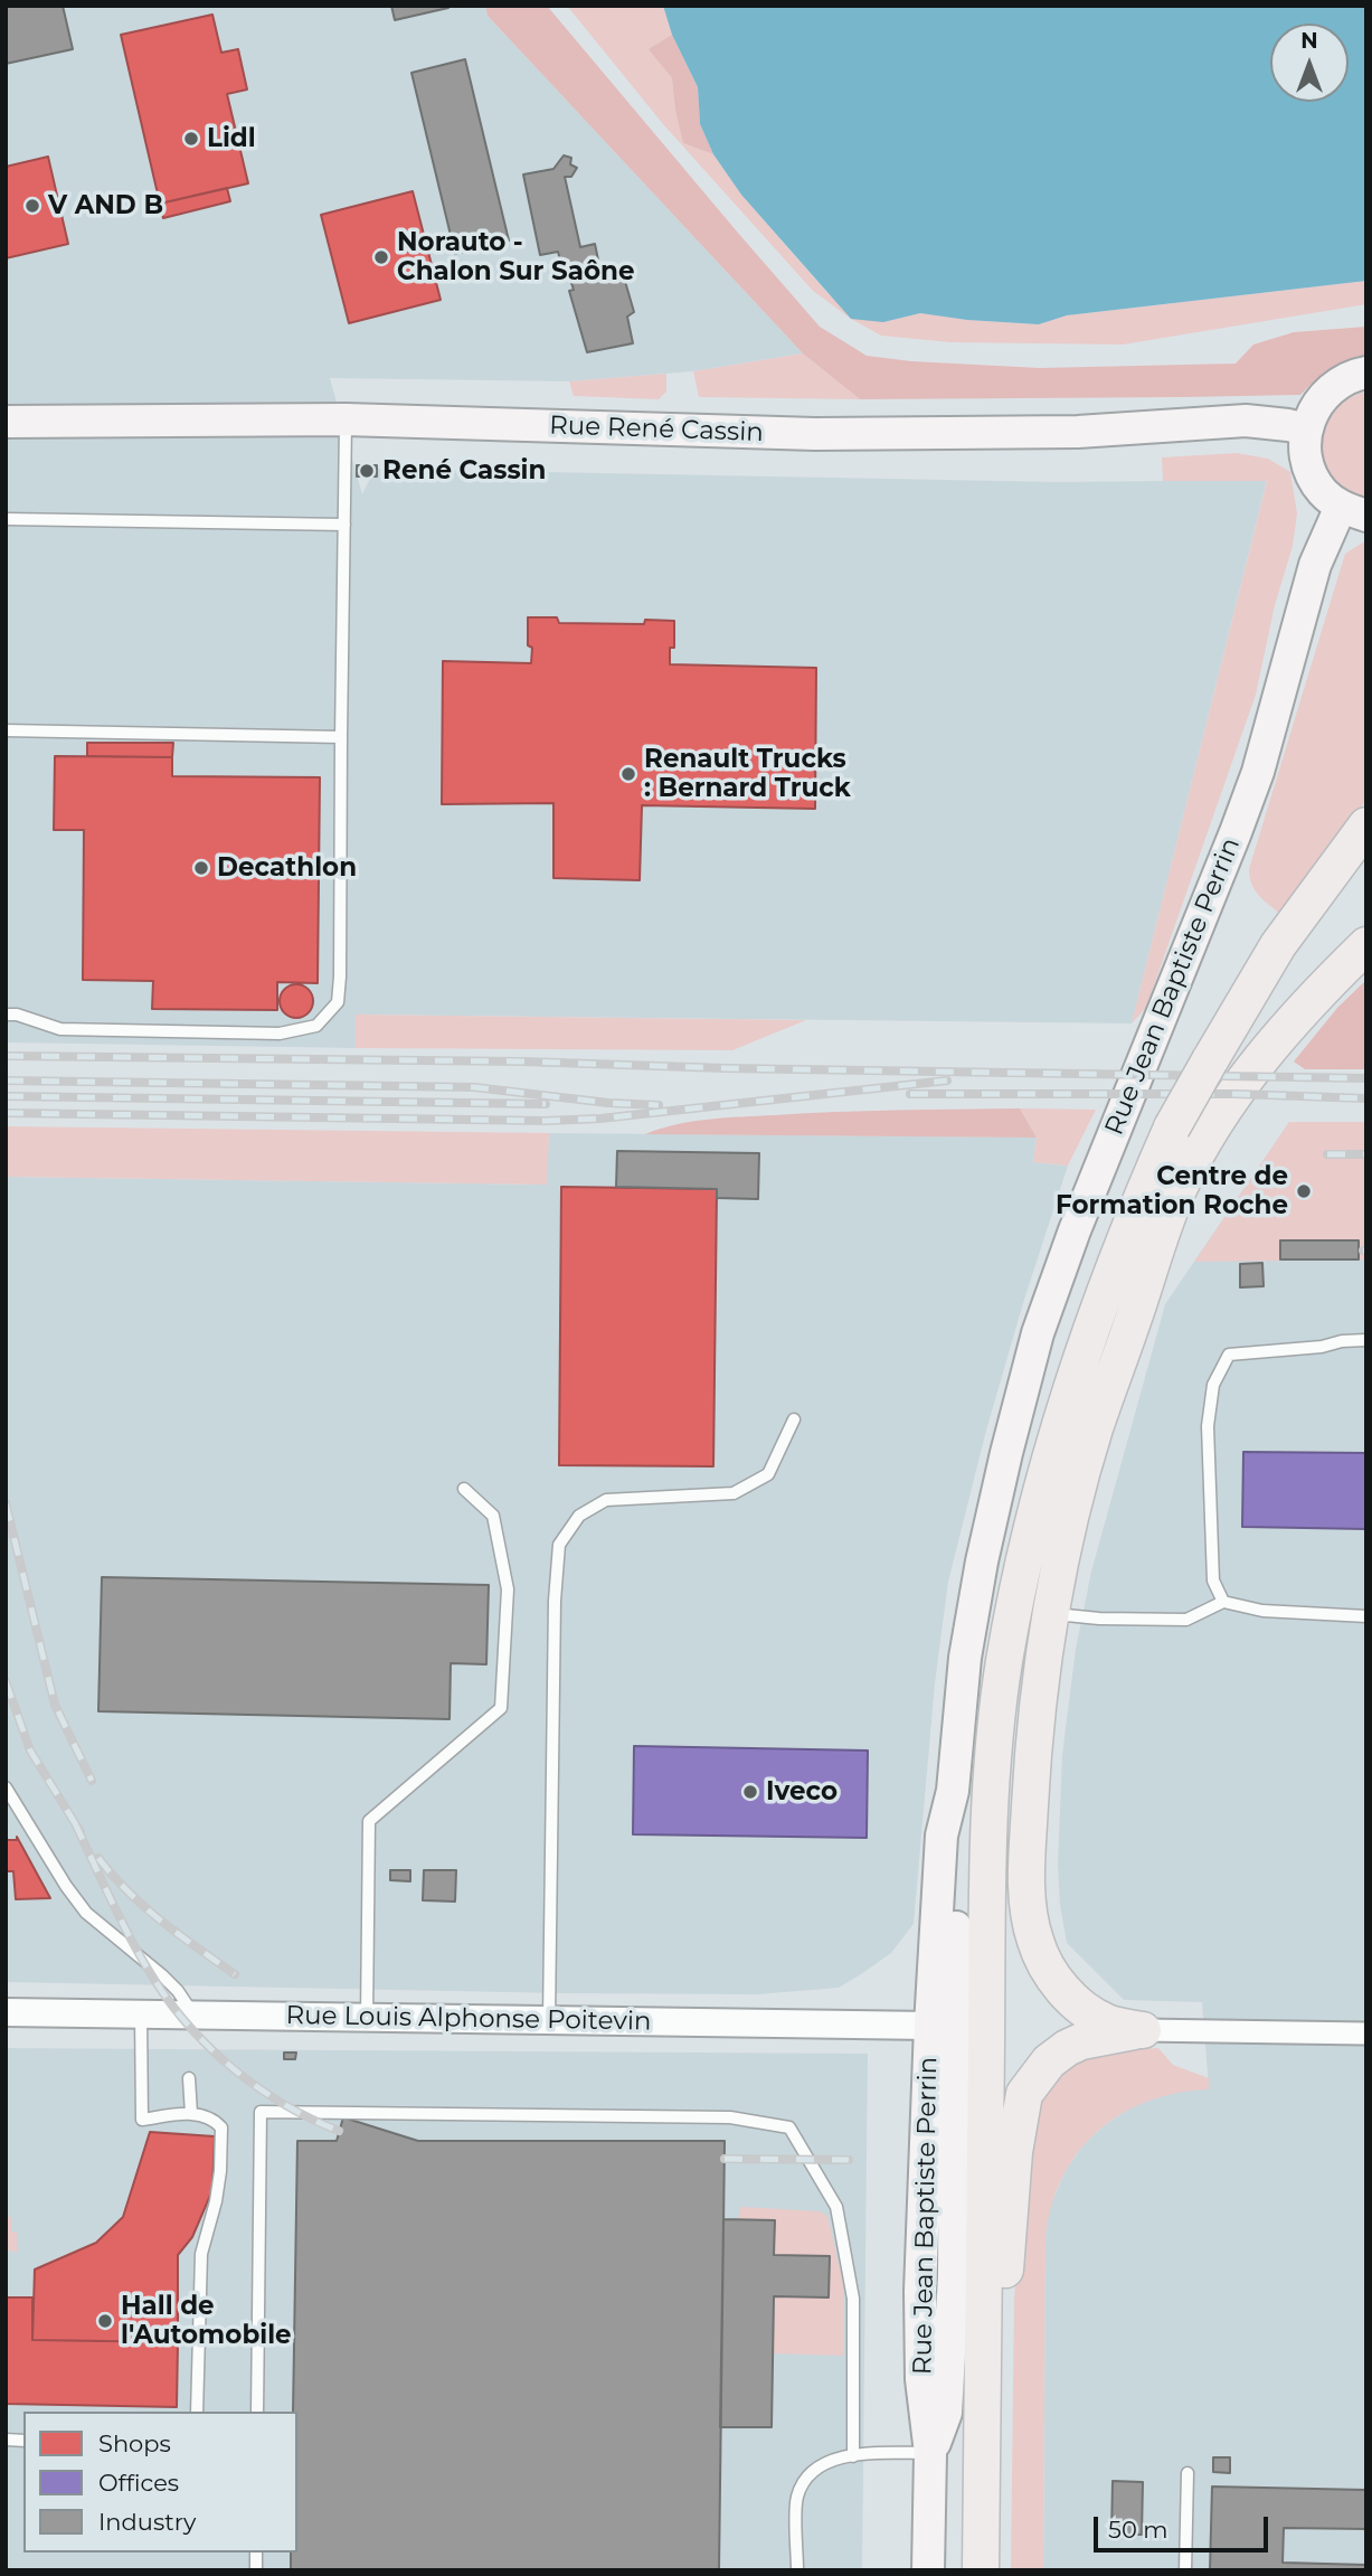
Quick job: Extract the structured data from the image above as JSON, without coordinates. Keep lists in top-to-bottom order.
{
  "streets": {
    "main road": ["Rue René Cassin", "Rue Jean Baptiste Perrin"],
    "street": ["Rue Louis Alphonse Poitevin"]
  },
  "crossings": [
    ["Rue Jean Baptiste Perrin", "Rue Louis Alphonse Poitevin"]
  ],
  "places": [
    "Lidl",
    "V AND B",
    "Norauto - Chalon Sur Saône",
    "René Cassin",
    "Renault Trucks : Bernard Truck",
    "Decathlon",
    "Centre de Formation Roche",
    "Iveco",
    "Hall de l'Automobile"
  ],
  "legend": ["Shops", "Offices", "Industry"],
  "scale_bar": "50 m",
  "north": "top"
}
